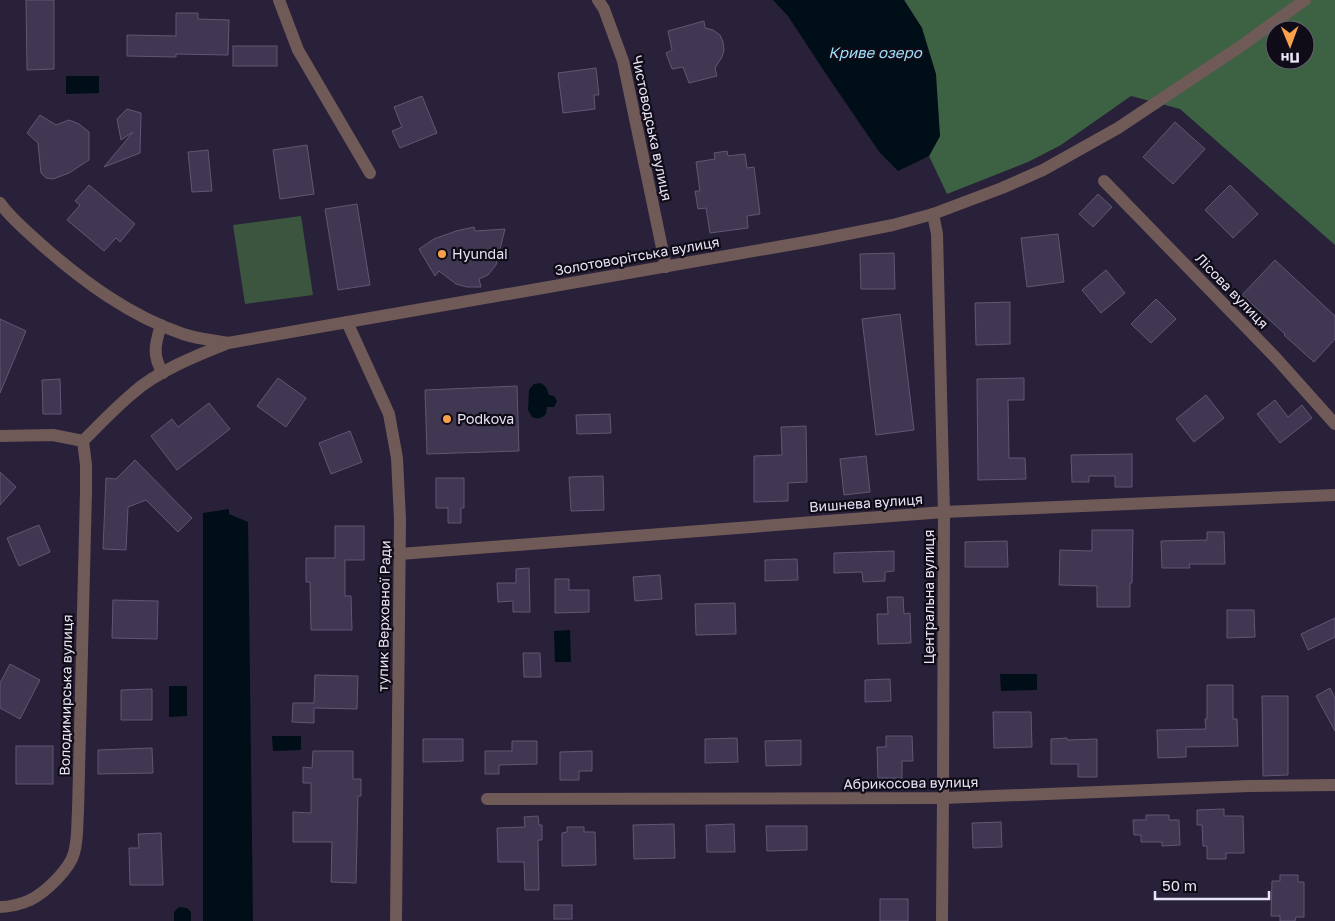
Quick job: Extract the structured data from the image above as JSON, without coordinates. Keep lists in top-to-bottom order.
{
  "streets": {
    "street": [
      "Чистоводська вулиця",
      "Золотоворітська вулиця",
      "Лісова вулиця",
      "Вишнева вулиця",
      "Центральна вулиця",
      "тупик Верховної Ради",
      "Володимирська вулиця",
      "Абрикосова вулиця"
    ]
  },
  "crossings": [
    ["Чистоводська вулиця", "Золотоворітська вулиця"],
    ["Золотоворітська вулиця", "Центральна вулиця"],
    ["Золотоворітська вулиця", "тупик Верховної Ради"],
    ["Золотоворітська вулиця", "Володимирська вулиця"],
    ["Вишнева вулиця", "Центральна вулиця"],
    ["Вишнева вулиця", "тупик Верховної Ради"],
    ["Центральна вулиця", "Абрикосова вулиця"]
  ],
  "water": ["Криве озеро"],
  "places": ["Hyundai", "Podkova"],
  "scale_bar": "50 m",
  "north": "bottom"
}
